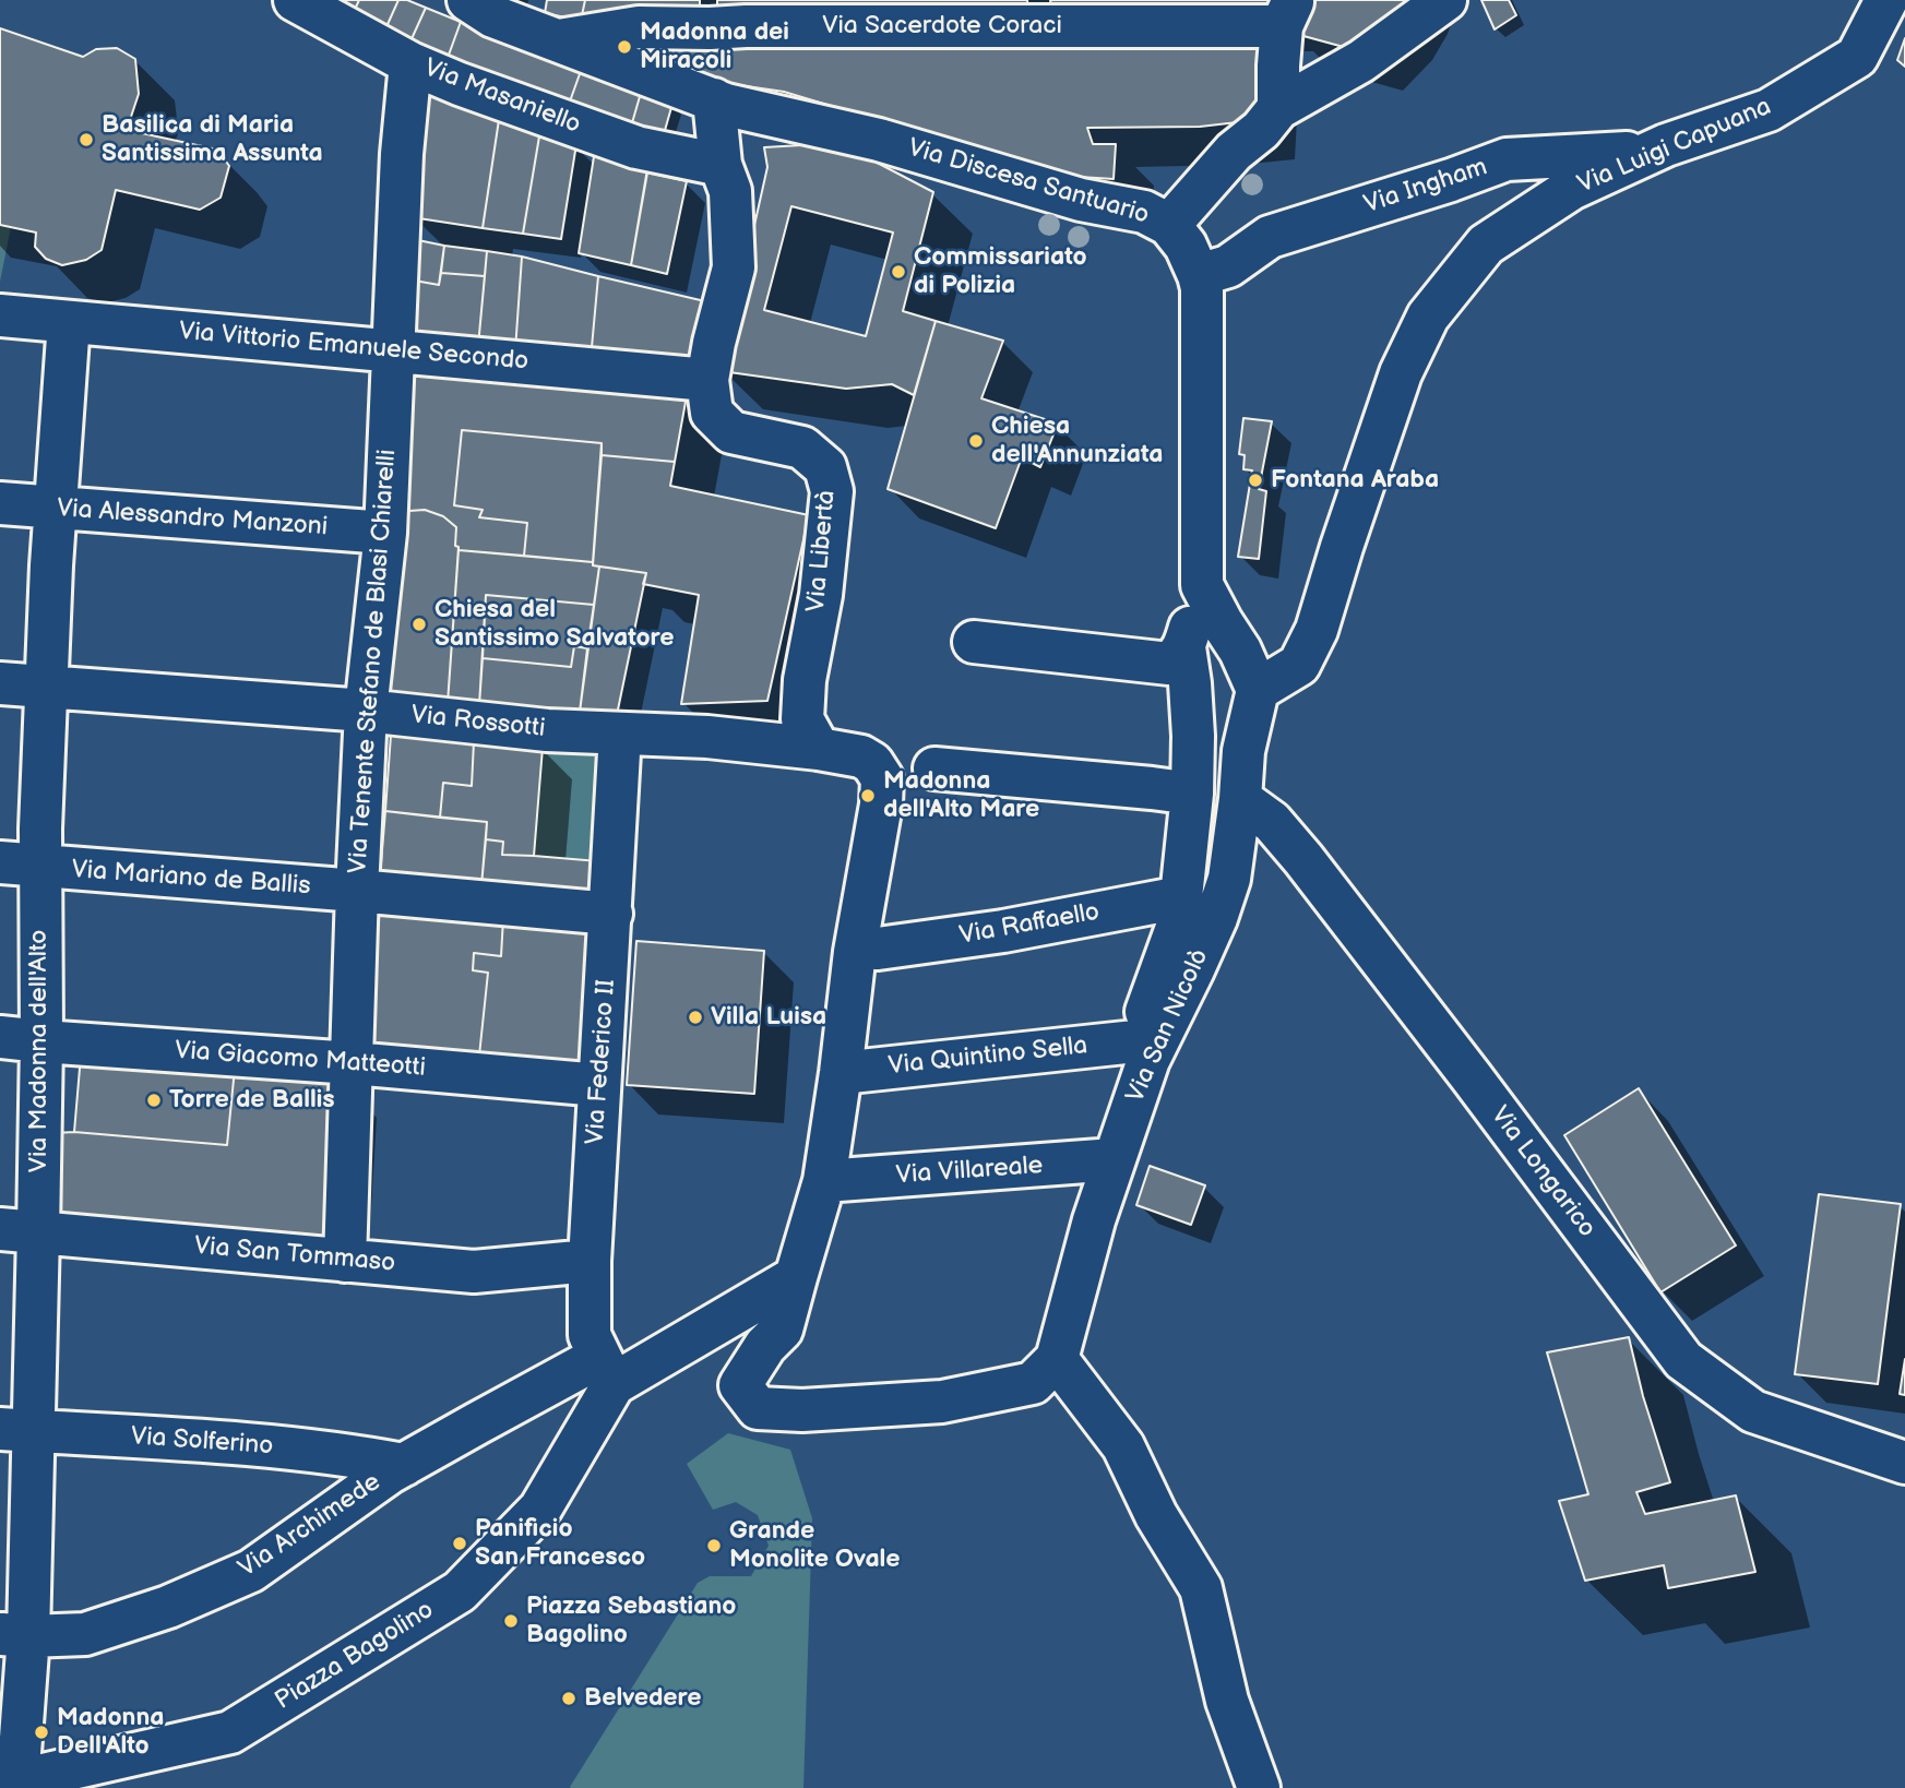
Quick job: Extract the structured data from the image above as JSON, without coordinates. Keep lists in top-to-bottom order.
{
  "streets": {
    "street": [
      "Via Sacerdote Coraci",
      "Via Masaniello",
      "Via Luigi Capuana",
      "Via Discesa Santuario",
      "Via Ingham",
      "Via Vittorio Emanuele Secondo",
      "Via Alessandro Manzoni",
      "Via Libertà",
      "Via Tenente Stefano de Blasi Chiarelli",
      "Via Rossotti",
      "Via Mariano de Ballis",
      "Via Raffaello",
      "Via San Nicolò",
      "Via Madonna dell'Alto",
      "Via Quintino Sella",
      "Via Giacomo Matteotti",
      "Via Federico II",
      "Via Villareale",
      "Via Longarico",
      "Via San Tommaso",
      "Via Solferino",
      "Via Archimede",
      "Piazza Bagolino"
    ]
  },
  "crossings": [
    ["Via Sacerdote Coraci", "Via Discesa Santuario"],
    ["Via Masaniello", "Via Tenente Stefano de Blasi Chiarelli"],
    ["Via Luigi Capuana", "Via Discesa Santuario"],
    ["Via Luigi Capuana", "Via Ingham"],
    ["Via Luigi Capuana", "Via San Nicolò"],
    ["Via Discesa Santuario", "Via Ingham"],
    ["Via Discesa Santuario", "Via San Nicolò"],
    ["Via Vittorio Emanuele Secondo", "Via Libertà"],
    ["Via Vittorio Emanuele Secondo", "Via Tenente Stefano de Blasi Chiarelli"],
    ["Via Vittorio Emanuele Secondo", "Via Madonna dell'Alto"],
    ["Via Alessandro Manzoni", "Via Tenente Stefano de Blasi Chiarelli"],
    ["Via Alessandro Manzoni", "Via Madonna dell'Alto"],
    ["Via Libertà", "Via Rossotti"],
    ["Via Tenente Stefano de Blasi Chiarelli", "Via Rossotti"],
    ["Via Tenente Stefano de Blasi Chiarelli", "Via Mariano de Ballis"],
    ["Via Tenente Stefano de Blasi Chiarelli", "Via Giacomo Matteotti"],
    ["Via Tenente Stefano de Blasi Chiarelli", "Via San Tommaso"],
    ["Via Rossotti", "Via Raffaello"],
    ["Via Rossotti", "Via Madonna dell'Alto"],
    ["Via Rossotti", "Via Federico II"],
    ["Via Mariano de Ballis", "Via Madonna dell'Alto"],
    ["Via Mariano de Ballis", "Via Federico II"],
    ["Via San Nicolò", "Via Quintino Sella"],
    ["Via San Nicolò", "Via Villareale"],
    ["Via San Nicolò", "Via Longarico"],
    ["Via Madonna dell'Alto", "Via Giacomo Matteotti"],
    ["Via Madonna dell'Alto", "Via San Tommaso"],
    ["Via Madonna dell'Alto", "Via Solferino"],
    ["Via Madonna dell'Alto", "Via Archimede"],
    ["Via Madonna dell'Alto", "Piazza Bagolino"],
    ["Via Giacomo Matteotti", "Via Federico II"],
    ["Via Federico II", "Via San Tommaso"],
    ["Via Federico II", "Via Archimede"],
    ["Via Federico II", "Piazza Bagolino"],
    ["Via Solferino", "Via Archimede"],
    ["Via Archimede", "Piazza Bagolino"]
  ],
  "places": [
    "Madonna dei Miracoli",
    "Basilica di Maria Santissima Assunta",
    "Commissariato di Polizia",
    "Chiesa dell'Annunziata",
    "Fontana Araba",
    "Chiesa del Santissimo Salvatore",
    "Madonna dell'Alto Mare",
    "Villa Luisa",
    "Torre de Ballis",
    "Panificio San Francesco",
    "Grande Monolite Ovale",
    "Piazza Sebastiano Bagolino",
    "Belvedere",
    "Madonna Dell'Alto"
  ]
}
